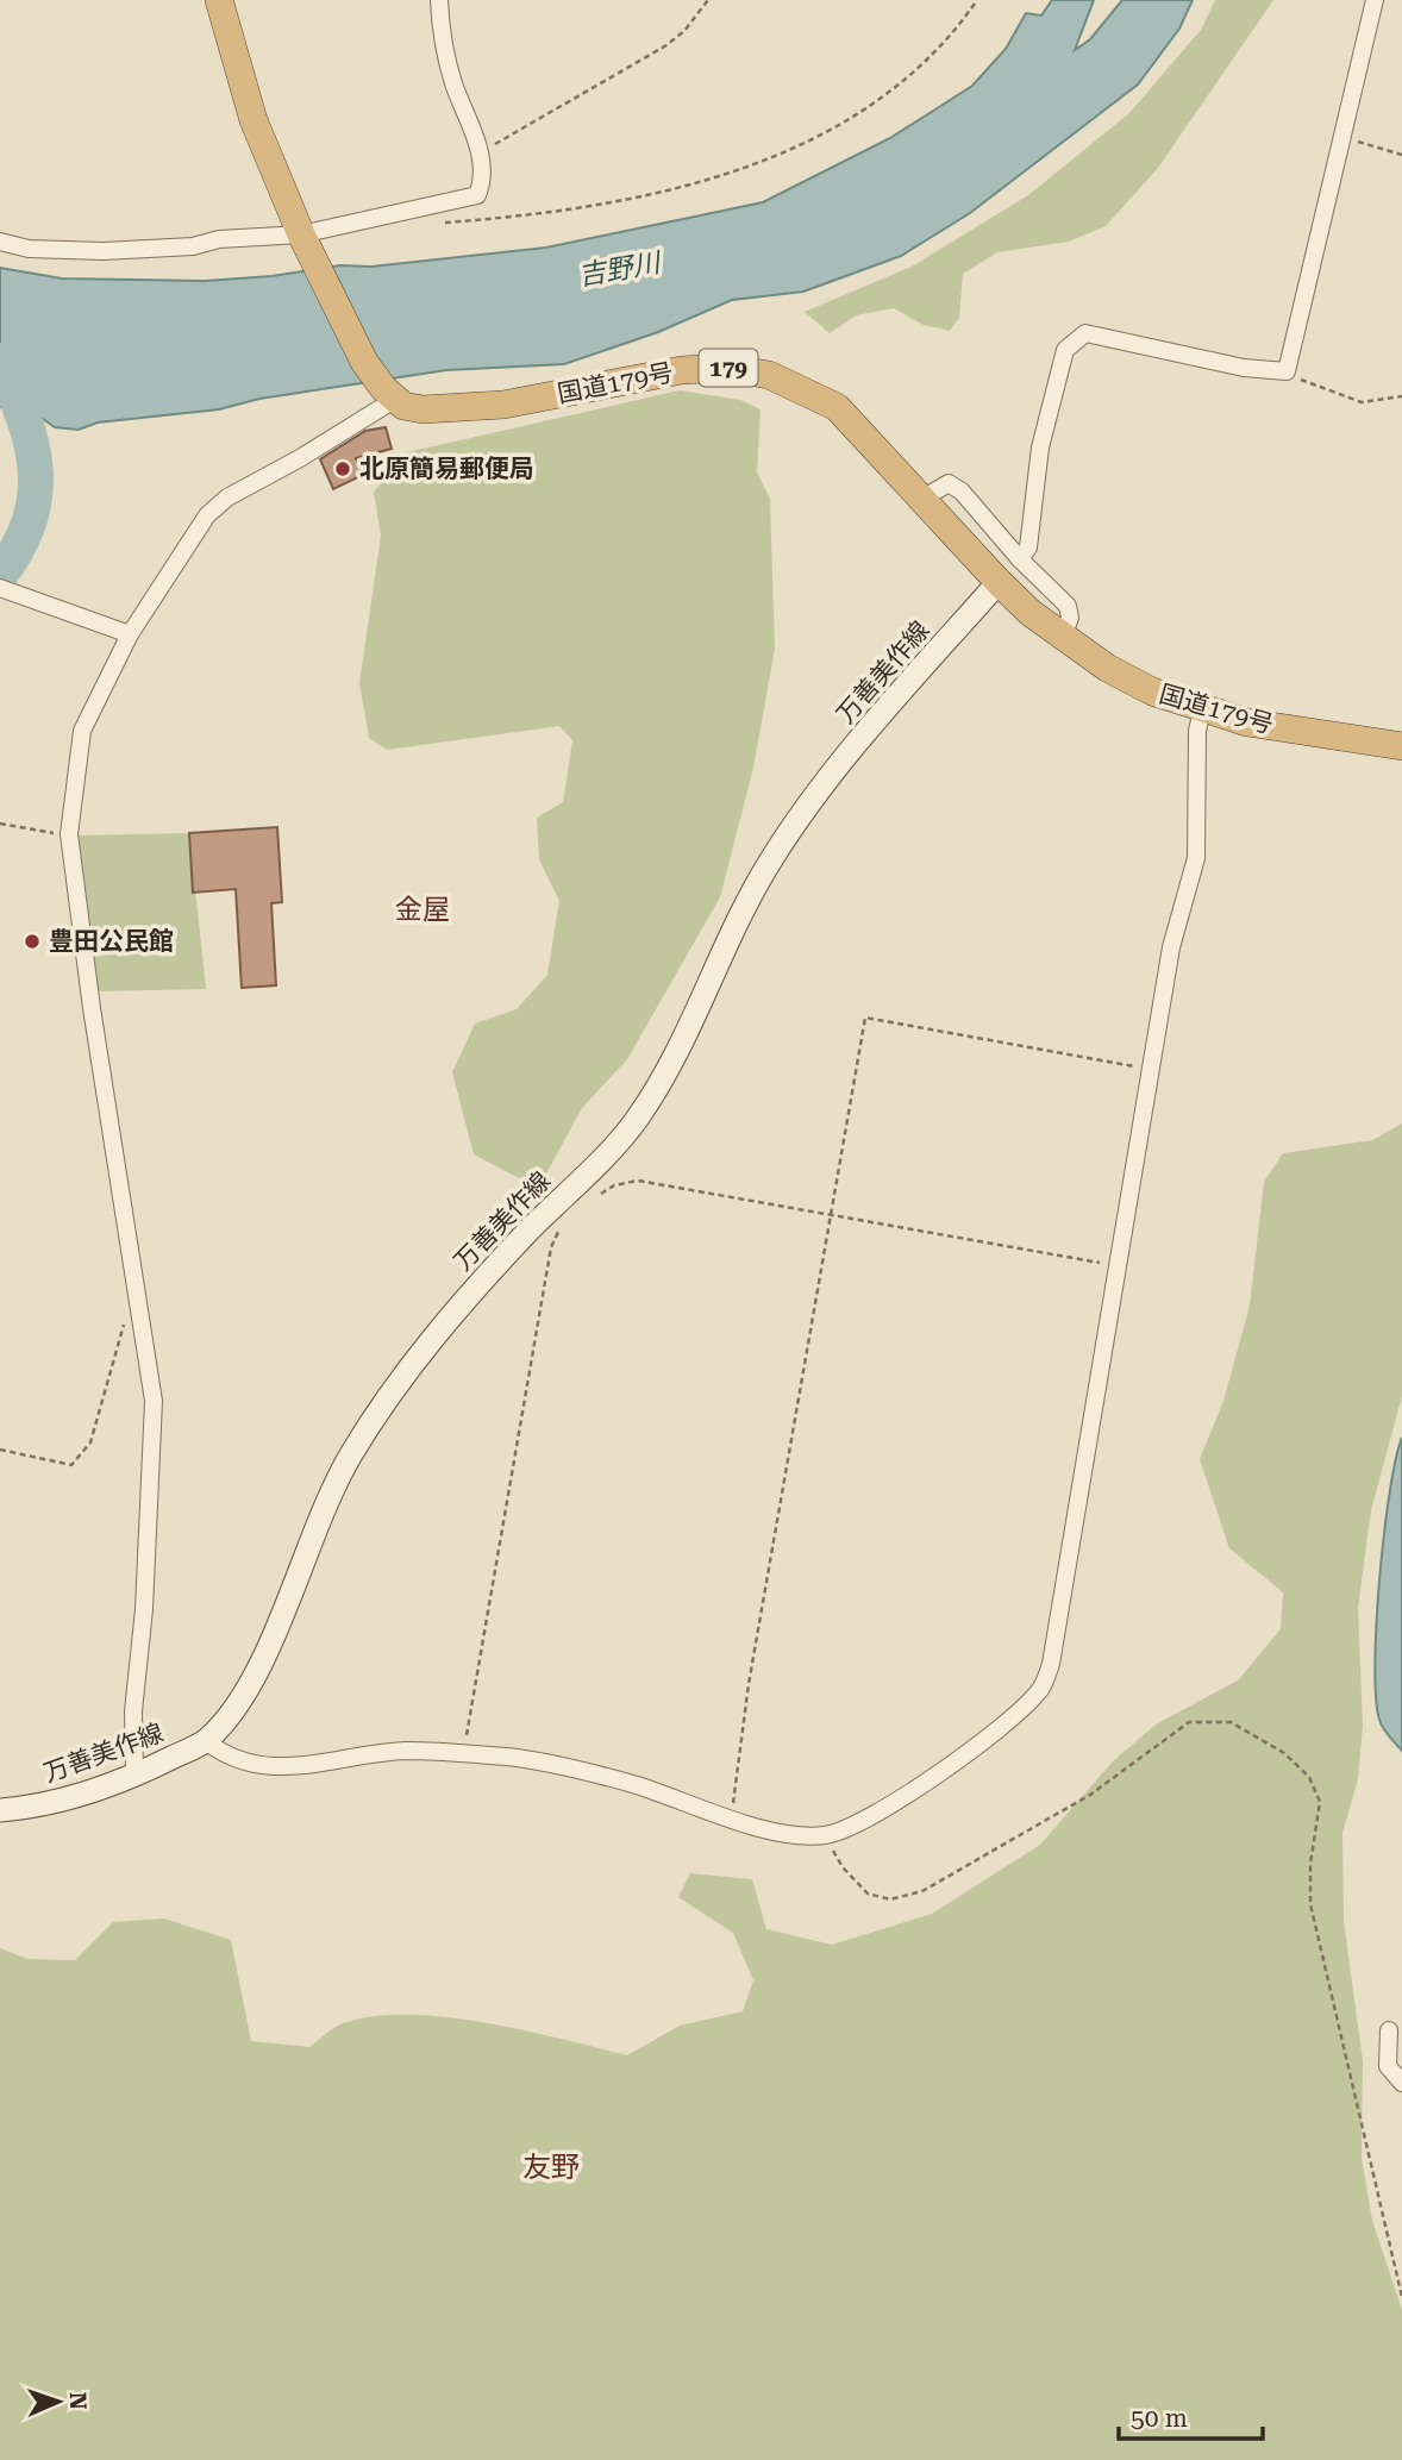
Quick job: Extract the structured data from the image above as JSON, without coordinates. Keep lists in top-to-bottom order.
{
  "streets": {
    "highway": ["179", "国道179号"],
    "main road": ["万善美作線"]
  },
  "crossings": [
    ["国道179号", "万善美作線"]
  ],
  "districts": ["金屋", "友野"],
  "water": ["吉野川"],
  "places": ["北原簡易郵便局", "豊田公民館"],
  "scale_bar": "50 m",
  "north": "right"
}
